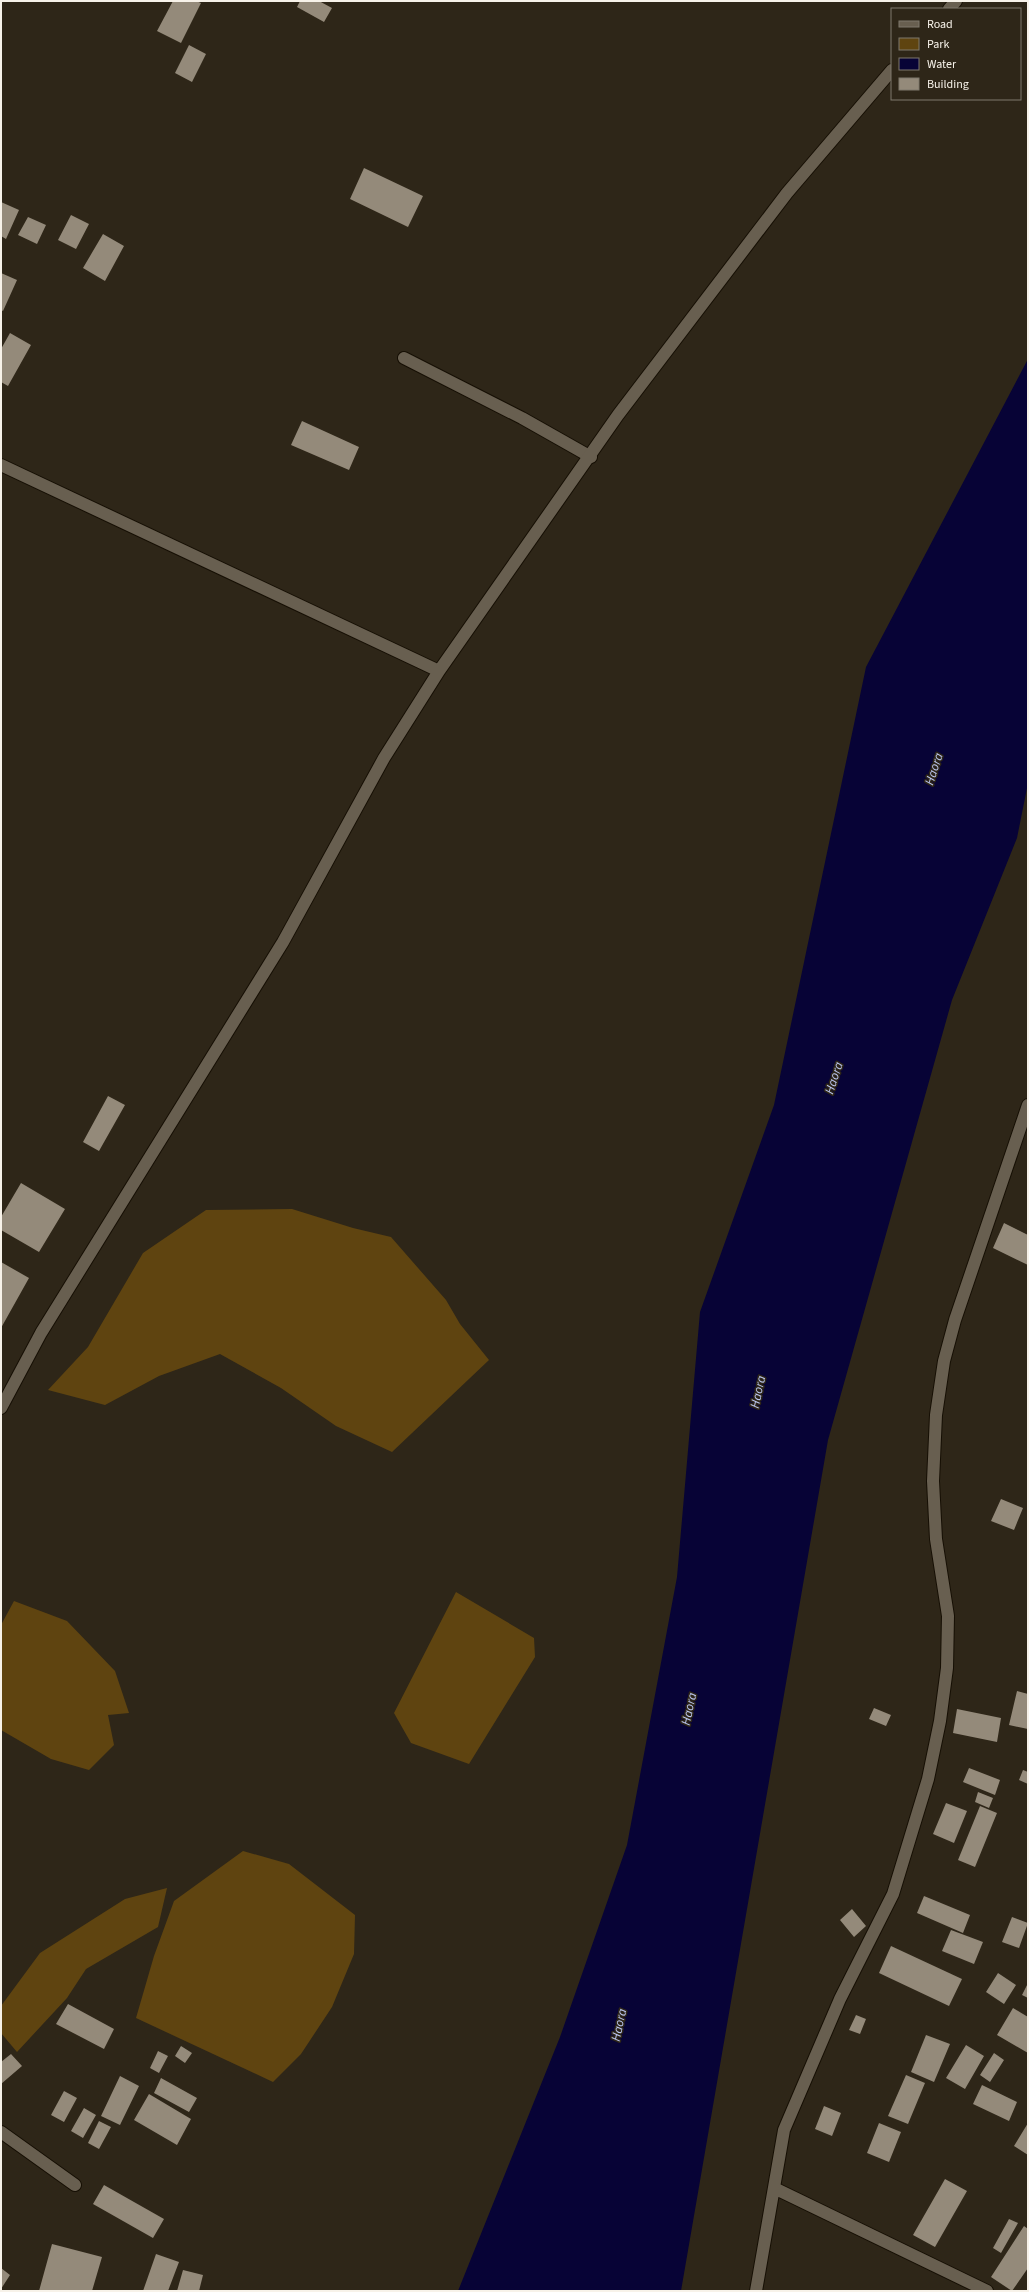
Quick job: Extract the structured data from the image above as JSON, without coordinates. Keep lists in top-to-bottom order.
{
  "water": ["Haora"],
  "legend": [
    "Road",
    "Park",
    "Water",
    "Building"
  ]
}
